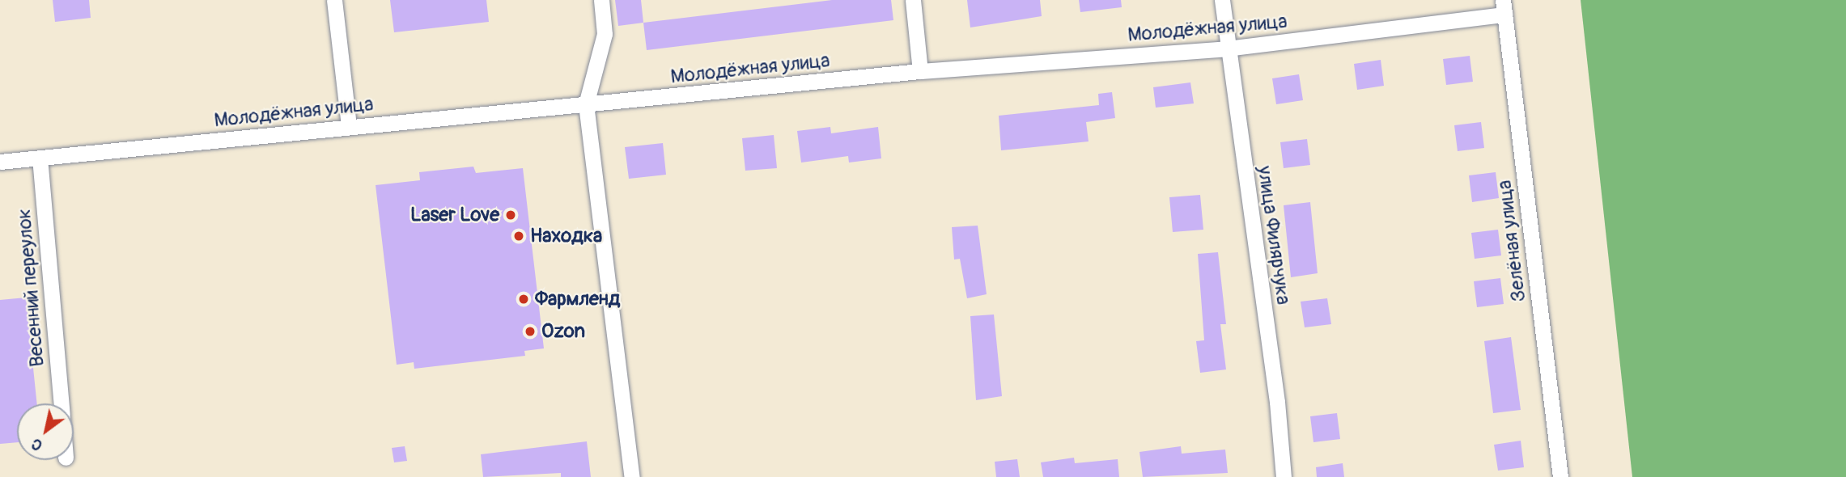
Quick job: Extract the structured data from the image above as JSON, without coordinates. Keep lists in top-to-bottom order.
{
  "streets": {
    "street": [
      "Молодёжная улица",
      "улица Филярчука",
      "Зелёная улица",
      "Весенний переулок"
    ]
  },
  "crossings": [
    ["Молодёжная улица", "улица Филярчука"],
    ["Молодёжная улица", "Зелёная улица"],
    ["Молодёжная улица", "Весенний переулок"]
  ],
  "places": [
    "Laser Love",
    "Находка",
    "Фармленд",
    "Ozon"
  ],
  "north": "bottom left"
}
